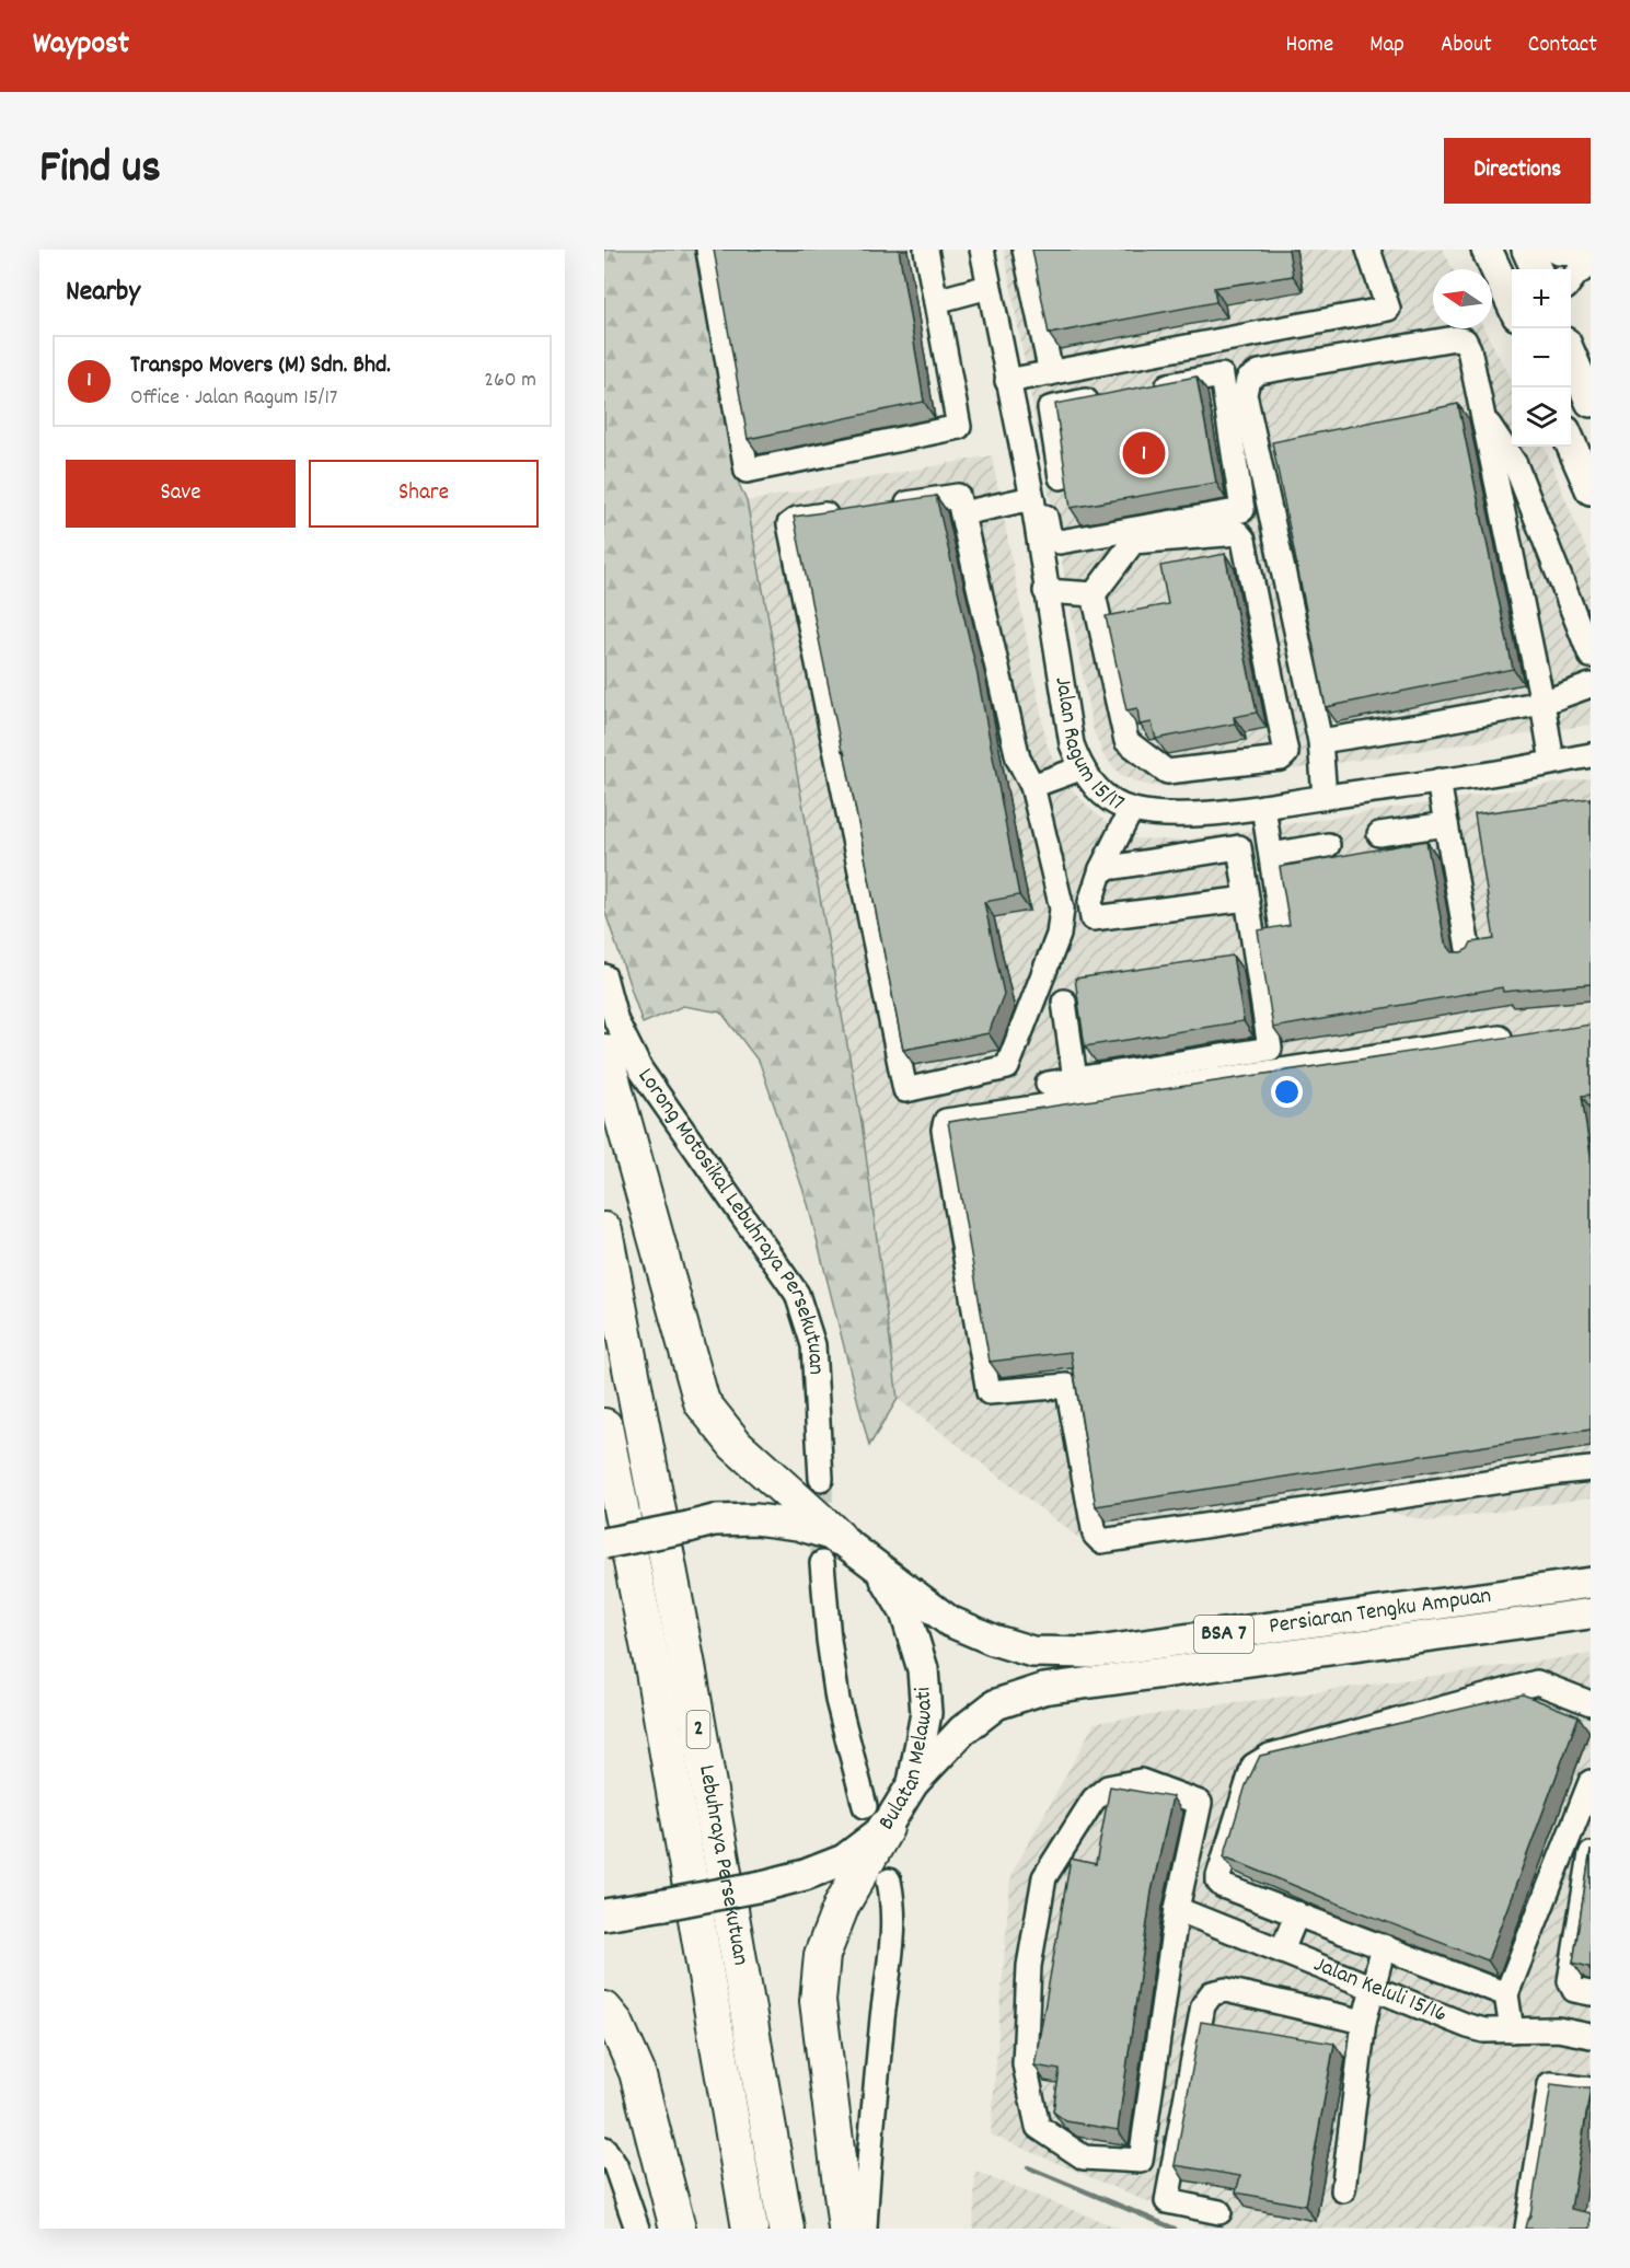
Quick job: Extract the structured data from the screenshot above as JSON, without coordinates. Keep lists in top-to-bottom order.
{
  "streets": {
    "highway": ["2", "Lebuhraya Persekutuan"],
    "main road": ["Persiaran Tengku Ampuan", "BSA 7", "Bulatan Melawati"],
    "street": ["Jalan Ragum 15/17", "Lorong Motosikal Lebuhraya Persekutuan", "Jalan Keluli 15/16"]
  },
  "crossings": [
    ["Persiaran Tengku Ampuan", "Bulatan Melawati"]
  ],
  "north": "left",
  "page": {
    "header": "Waypost",
    "nav": [
      "Home",
      "Map",
      "About",
      "Contact"
    ],
    "title": "Find us",
    "buttons": [
      "Directions",
      ["Save", "Share"]
    ],
    "heading": "Nearby",
    "map_buttons": ["+", "−"],
    "list": [
      {
        "mark": "1",
        "name": "Transpo Movers (M) Sdn. Bhd.",
        "note": "Office · Jalan Ragum 15/17",
        "value": "260 m"
      }
    ],
    "pins": "1"
  }
}
